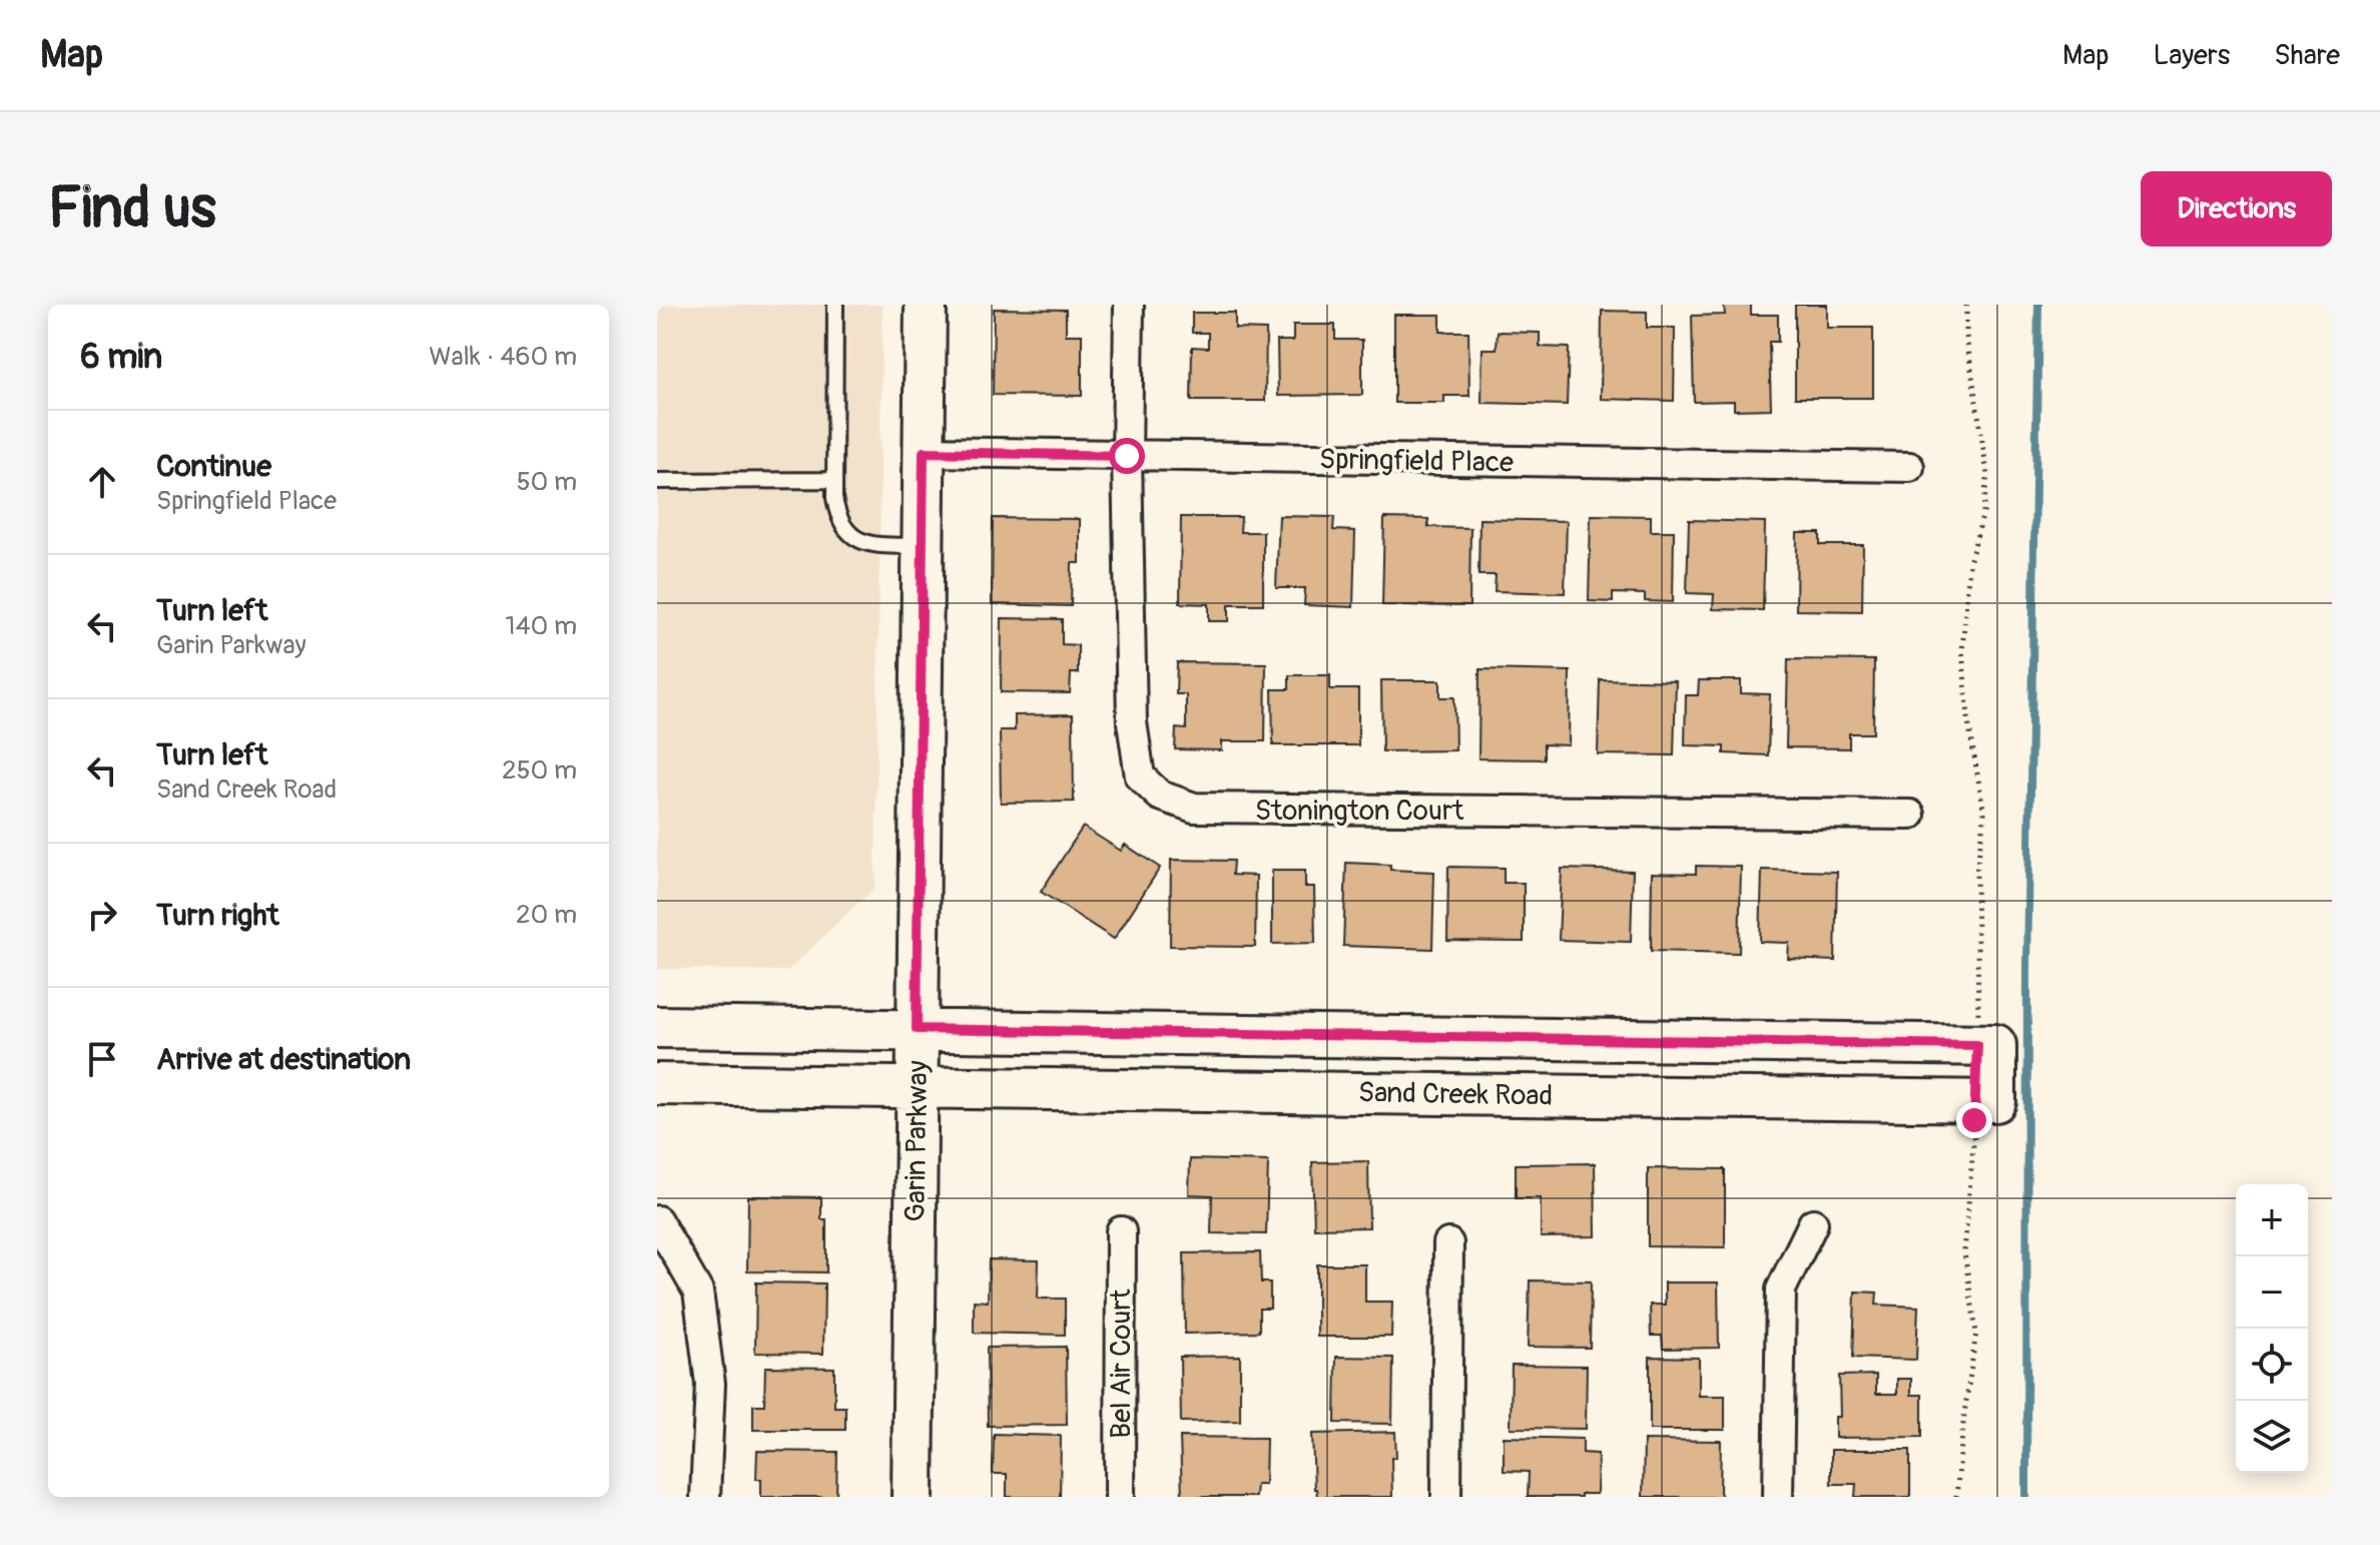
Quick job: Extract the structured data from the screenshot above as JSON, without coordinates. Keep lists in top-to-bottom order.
{
  "streets": {
    "street": [
      "Springfield Place",
      "Stonington Court",
      "Sand Creek Road",
      "Garin Parkway",
      "Bel Air Court"
    ]
  },
  "crossings": [
    ["Springfield Place", "Stonington Court"],
    ["Springfield Place", "Garin Parkway"],
    ["Sand Creek Road", "Garin Parkway"]
  ],
  "page": {
    "header": "Map",
    "nav": ["Map", "Layers", "Share"],
    "buttons": "Directions",
    "title": "Find us",
    "heading": ["6 min", "Walk · 460 m"],
    "list": [
      ["Continue", "Springfield Place", "50 m"],
      ["Turn left", "Garin Parkway", "140 m"],
      ["Turn left", "Sand Creek Road", "250 m"],
      ["Turn right", "20 m"],
      "Arrive at destination"
    ],
    "map_buttons": ["+", "−"]
  }
}
